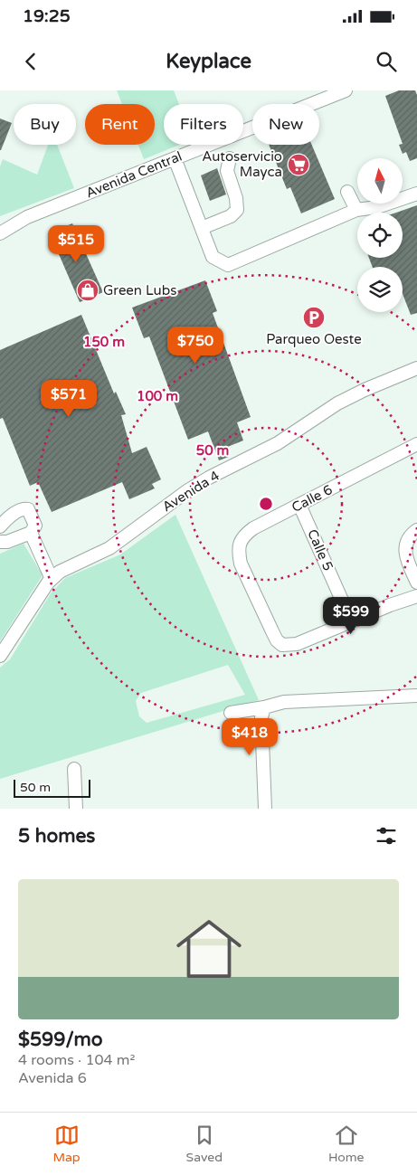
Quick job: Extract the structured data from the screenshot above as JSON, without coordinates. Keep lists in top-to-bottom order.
{
  "streets": {
    "street": [
      "Avenida Central",
      "Avenida 4",
      "Calle 6",
      "Calle 5"
    ]
  },
  "crossings": [
    ["Calle 6", "Calle 5"]
  ],
  "places": {
    "supermarket": ["Autoservicio Mayca"],
    "shop": ["Green Lubs"],
    "parking": ["Parqueo Oeste"]
  },
  "scale_bar": "50 m",
  "north": "top",
  "page": {
    "status": "19:25",
    "header": "Keyplace",
    "chip": [
      "Buy",
      "Rent",
      "Filters",
      "New"
    ],
    "price": [
      "$515",
      "$750",
      "$571",
      "$599",
      "$418"
    ],
    "scale": "50 m",
    "heading": "5 homes",
    "list": [
      {
        "name": "$599/mo",
        "note": "4 rooms · 104 m² · Avenida 6"
      }
    ],
    "tabs": ["Map", "Saved", "Home"]
  },
  "rings": ["150 m", "100 m", "50 m"]
}
